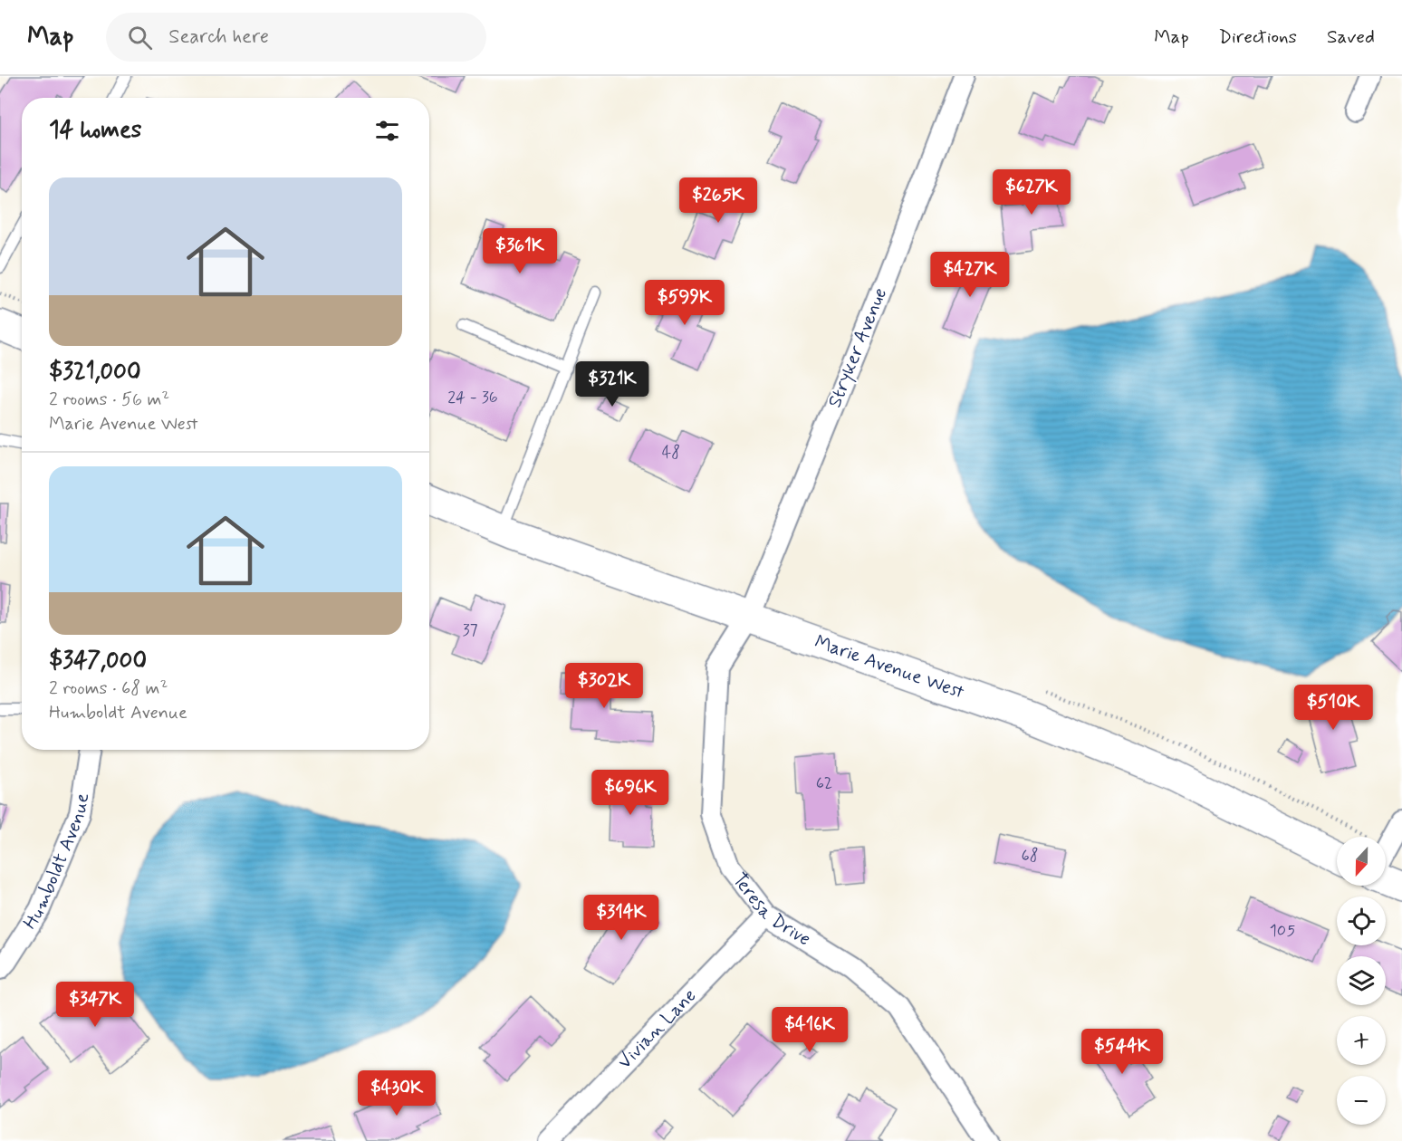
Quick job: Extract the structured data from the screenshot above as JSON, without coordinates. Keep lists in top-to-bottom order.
{
  "streets": {
    "street": [
      "Stryker Avenue",
      "Marie Avenue West",
      "Humboldt Avenue",
      "Teresa Drive",
      "Vivian Lane"
    ]
  },
  "crossings": [
    ["Stryker Avenue", "Marie Avenue West"],
    ["Stryker Avenue", "Teresa Drive"],
    ["Marie Avenue West", "Teresa Drive"],
    ["Teresa Drive", "Vivian Lane"]
  ],
  "house_numbers": [
    "24 - 36",
    "48",
    "37",
    "62",
    "68",
    "105"
  ],
  "north": "bottom",
  "page": {
    "header": "Map",
    "search": "Search here",
    "nav": ["Map", "Directions", "Saved"],
    "heading": "14 homes",
    "list": [
      {
        "name": "$321,000",
        "note": "2 rooms · 56 m² · Marie Avenue West"
      },
      {
        "name": "$347,000",
        "note": "2 rooms · 68 m² · Humboldt Avenue"
      }
    ],
    "price": [
      "$627K",
      "$265K",
      "$361K",
      "$427K",
      "$599K",
      "$321K",
      "$302K",
      "$510K",
      "$696K",
      "$314K",
      "$347K",
      "$416K",
      "$544K",
      "$430K"
    ],
    "map_buttons": ["+", "−"]
  }
}
